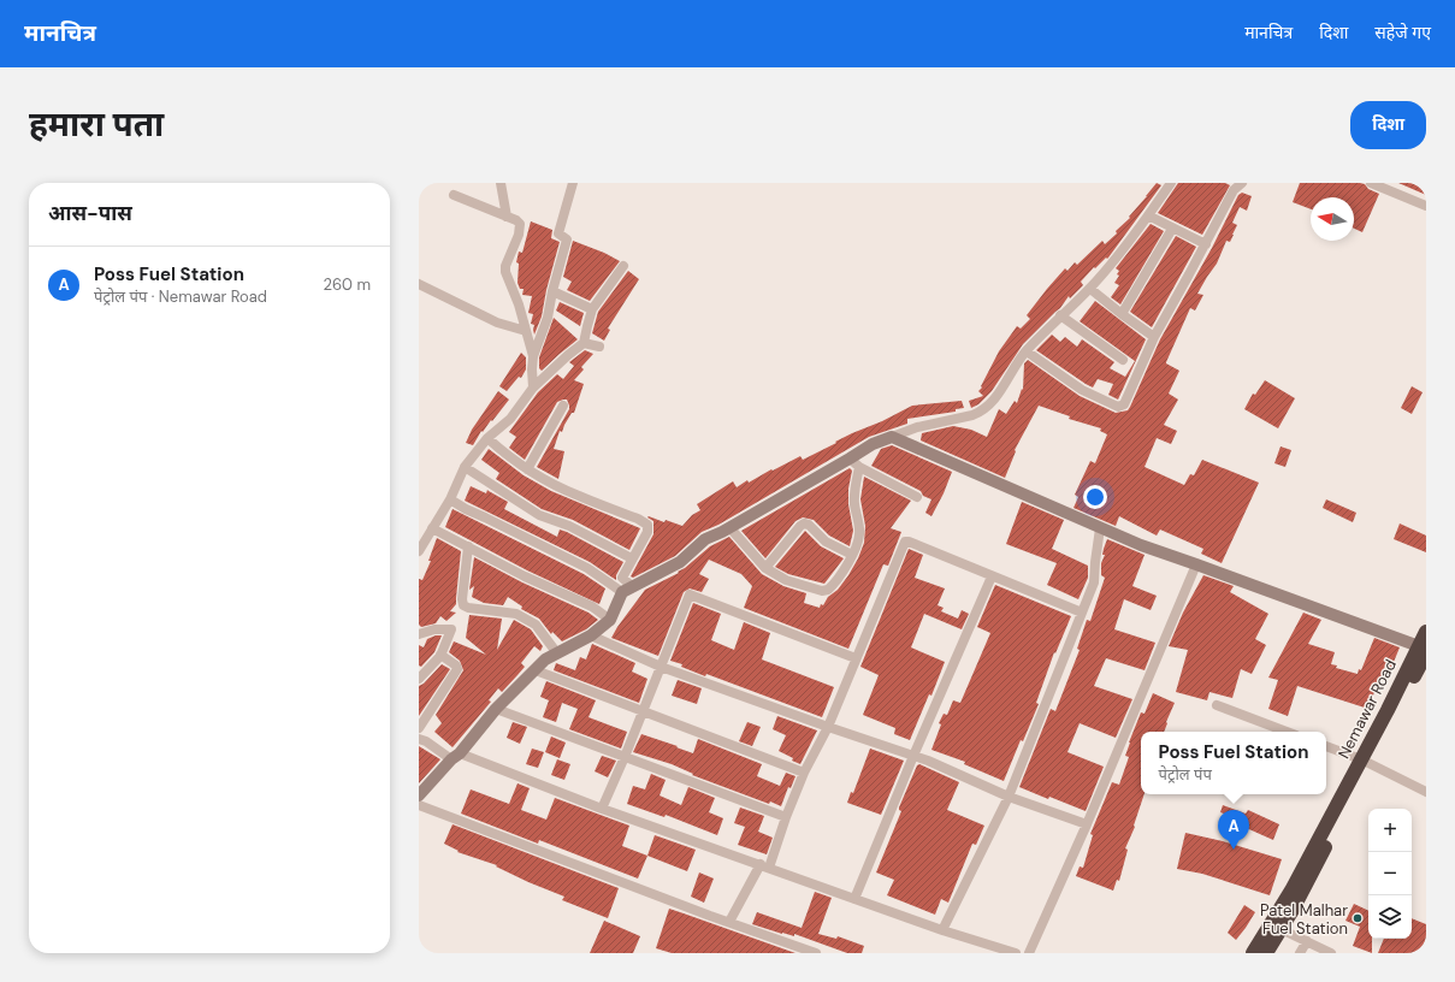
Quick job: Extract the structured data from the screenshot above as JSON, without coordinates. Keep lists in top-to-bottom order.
{
  "streets": {
    "highway": ["Nemawar Road"]
  },
  "places": ["Patel Malhar Fuel Station"],
  "north": "left",
  "page": {
    "header": "मानचित्र",
    "nav": ["मानचित्र", "दिशा", "सहेजे गए"],
    "buttons": "दिशा",
    "title": "हमारा पता",
    "heading": "आस-पास",
    "list": [
      {
        "mark": "A",
        "name": "Poss Fuel Station",
        "note": "पेट्रोल पंप · Nemawar Road",
        "value": "260 m"
      }
    ],
    "popup": ["Poss Fuel Station", "पेट्रोल पंप"],
    "map_buttons": ["+", "−"],
    "pins": "A"
  }
}
